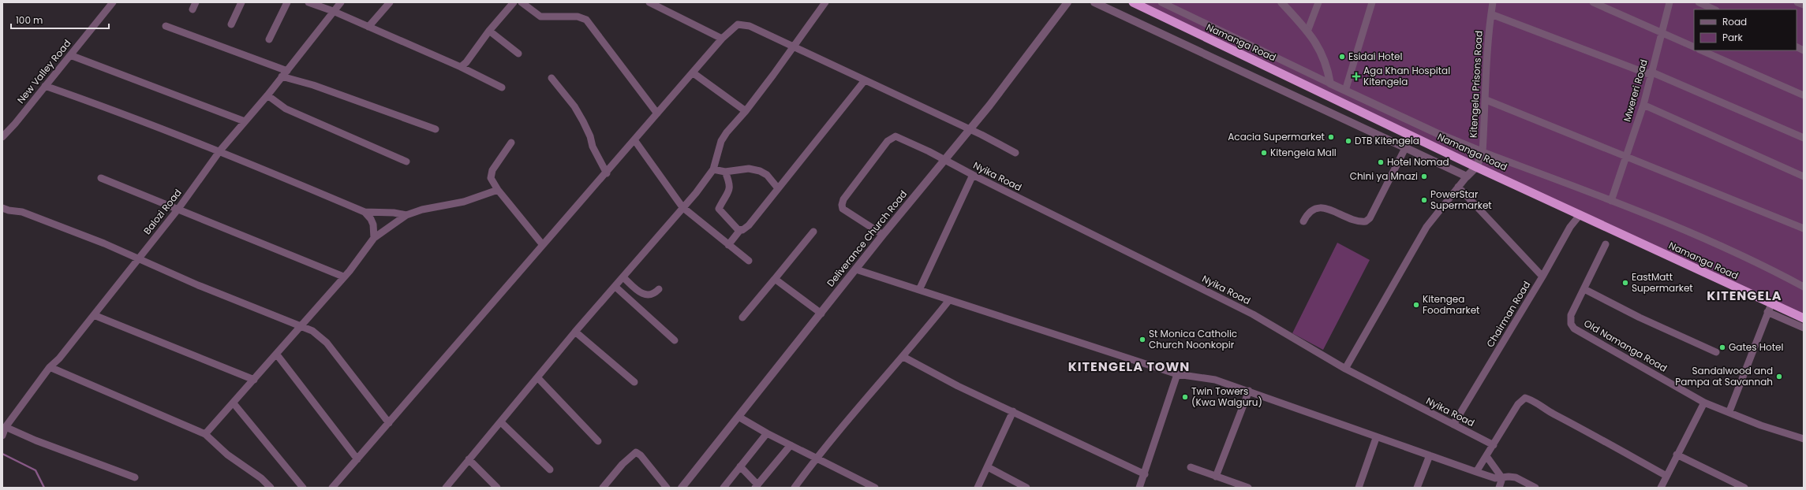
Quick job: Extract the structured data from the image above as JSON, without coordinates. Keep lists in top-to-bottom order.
{
  "streets": {
    "highway": ["Namanga Road"],
    "street": [
      "New Valley Road",
      "Kitengela Prisons Road",
      "Mwereri Road",
      "Nyika Road",
      "Balozi Road",
      "Deliverance Church Road",
      "Chairman Road",
      "Old Namanga Road"
    ]
  },
  "crossings": [
    ["Namanga Road", "Kitengela Prisons Road"],
    ["Namanga Road", "Chairman Road"],
    ["Nyika Road", "Deliverance Church Road"],
    ["Nyika Road", "Chairman Road"]
  ],
  "districts": ["KITENGELA", "KITENGELA TOWN"],
  "places": {
    "other": [
      "Esidai Hotel",
      "Acacia Supermarket",
      "DTB Kitengela",
      "Kitengela Mall",
      "Hotel Nomad",
      "Chini ya Mnazi",
      "PowerStar Supermarket",
      "EastMatt Supermarket",
      "Kitengea Foodmarket",
      "St Monica Catholic Church Noonkopir",
      "Gates Hotel",
      "Sandalwood and Pampa at Savannah",
      "Twin Towers (Kwa Waiguru)"
    ],
    "health": ["Aga Khan Hospital Kitengela"]
  },
  "legend": ["Road", "Park"],
  "scale_bar": "100 m"
}
